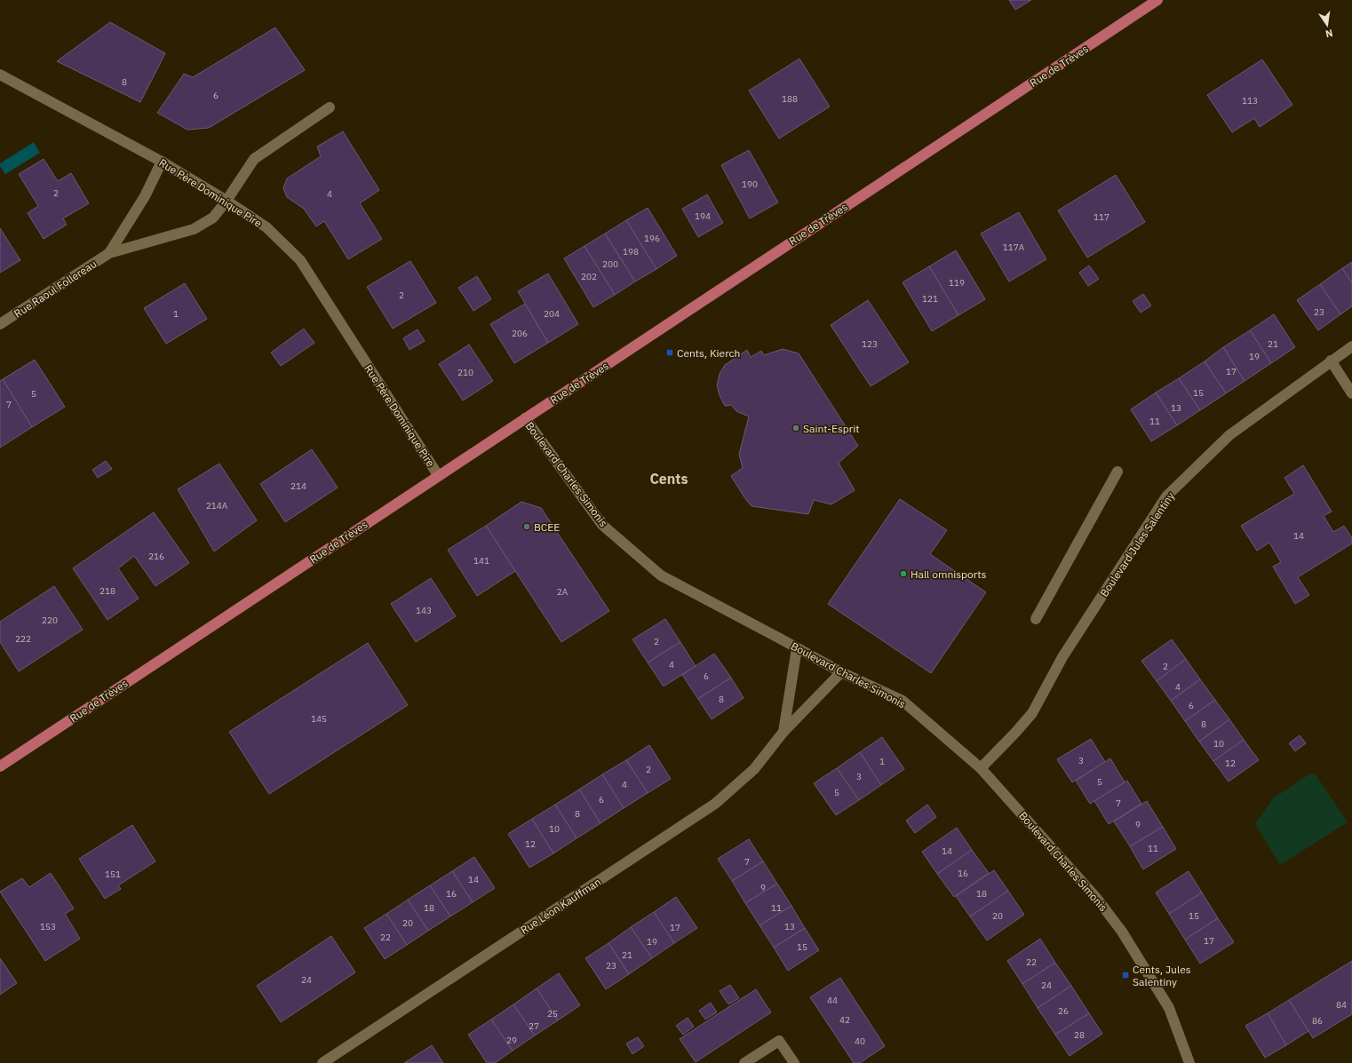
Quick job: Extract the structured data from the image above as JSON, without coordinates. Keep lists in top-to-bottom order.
{
  "streets": {
    "main road": ["Rue de Trèves"],
    "street": [
      "Rue Père Dominique Pire",
      "Rue Raoul Follereau",
      "Boulevard Charles Simonis",
      "Boulevard Jules Salentiny",
      "Rue Léon Kauffman"
    ]
  },
  "crossings": [
    ["Rue de Trèves", "Rue Père Dominique Pire"],
    ["Rue de Trèves", "Boulevard Charles Simonis"],
    ["Rue Père Dominique Pire", "Rue Raoul Follereau"],
    ["Boulevard Charles Simonis", "Boulevard Jules Salentiny"],
    ["Boulevard Charles Simonis", "Rue Léon Kauffman"]
  ],
  "districts": ["Cents"],
  "places": {
    "transit": ["Cents, Kierch", "Cents, Jules Salentiny"],
    "other": ["Saint-Esprit", "BCEE", "Hall omnisports"]
  },
  "house_numbers": [
    "8",
    "6",
    "188",
    "113",
    "190",
    "2",
    "4",
    "194",
    "117",
    "196",
    "117A",
    "198",
    "200",
    "202",
    "119",
    "2",
    "121",
    "23",
    "1",
    "204",
    "206",
    "123",
    "21",
    "19",
    "17",
    "210",
    "15",
    "5",
    "7",
    "13",
    "11",
    "214",
    "214A",
    "14",
    "216",
    "141",
    "218",
    "2A",
    "143",
    "220",
    "222",
    "2",
    "4",
    "2",
    "6",
    "4",
    "8",
    "6",
    "145",
    "8",
    "10",
    "3",
    "1",
    "12",
    "2",
    "3",
    "5",
    "4",
    "5",
    "6",
    "7",
    "8",
    "9",
    "10",
    "12",
    "11",
    "14",
    "7",
    "16",
    "151",
    "14",
    "9",
    "16",
    "18",
    "18",
    "11",
    "20",
    "15",
    "20",
    "153",
    "13",
    "17",
    "22",
    "17",
    "19",
    "15",
    "21",
    "22",
    "23",
    "24",
    "24",
    "44",
    "84",
    "26",
    "25",
    "42",
    "86",
    "27",
    "28",
    "29",
    "40"
  ],
  "north": "bottom"
}
